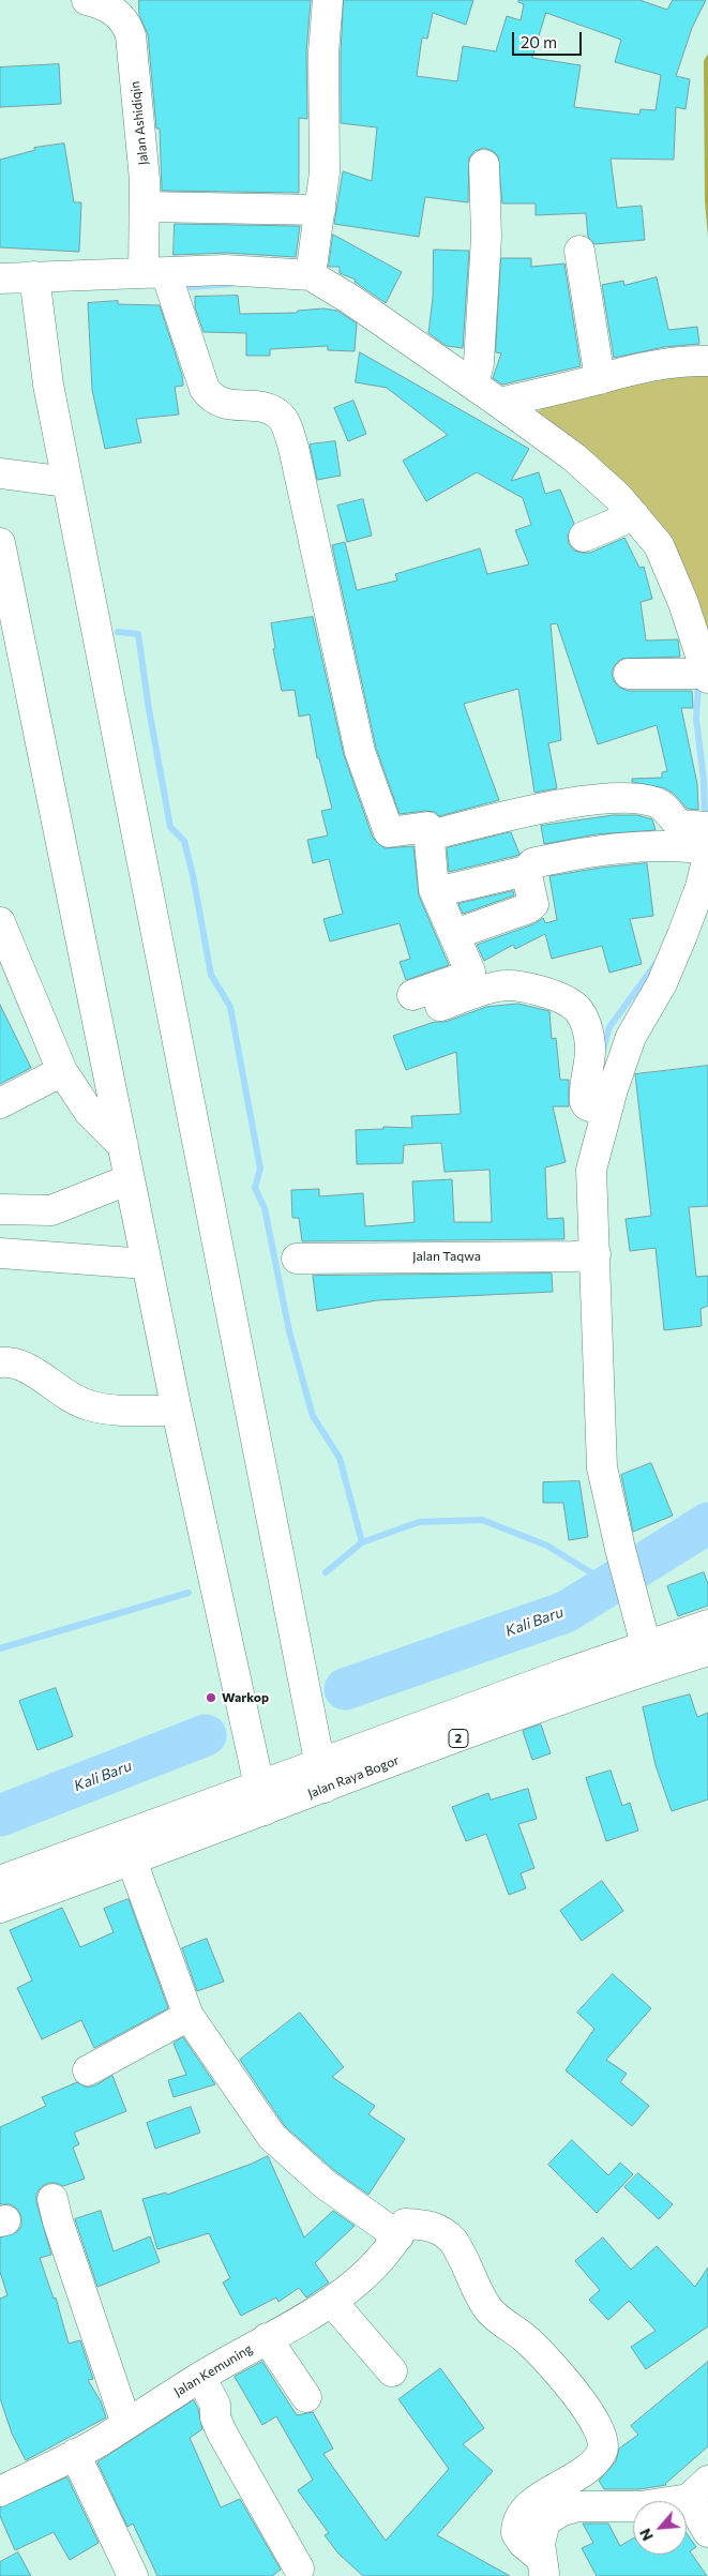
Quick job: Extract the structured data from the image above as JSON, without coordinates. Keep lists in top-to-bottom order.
{
  "streets": {
    "main road": [
      "Jalan Ashidiqin",
      "Jalan Taqwa",
      "2",
      "Jalan Raya Bogor",
      "Jalan Kemuning"
    ]
  },
  "water": ["Kali Baru"],
  "places": ["Warkop"],
  "scale_bar": "20 m",
  "north": "bottom left"
}
